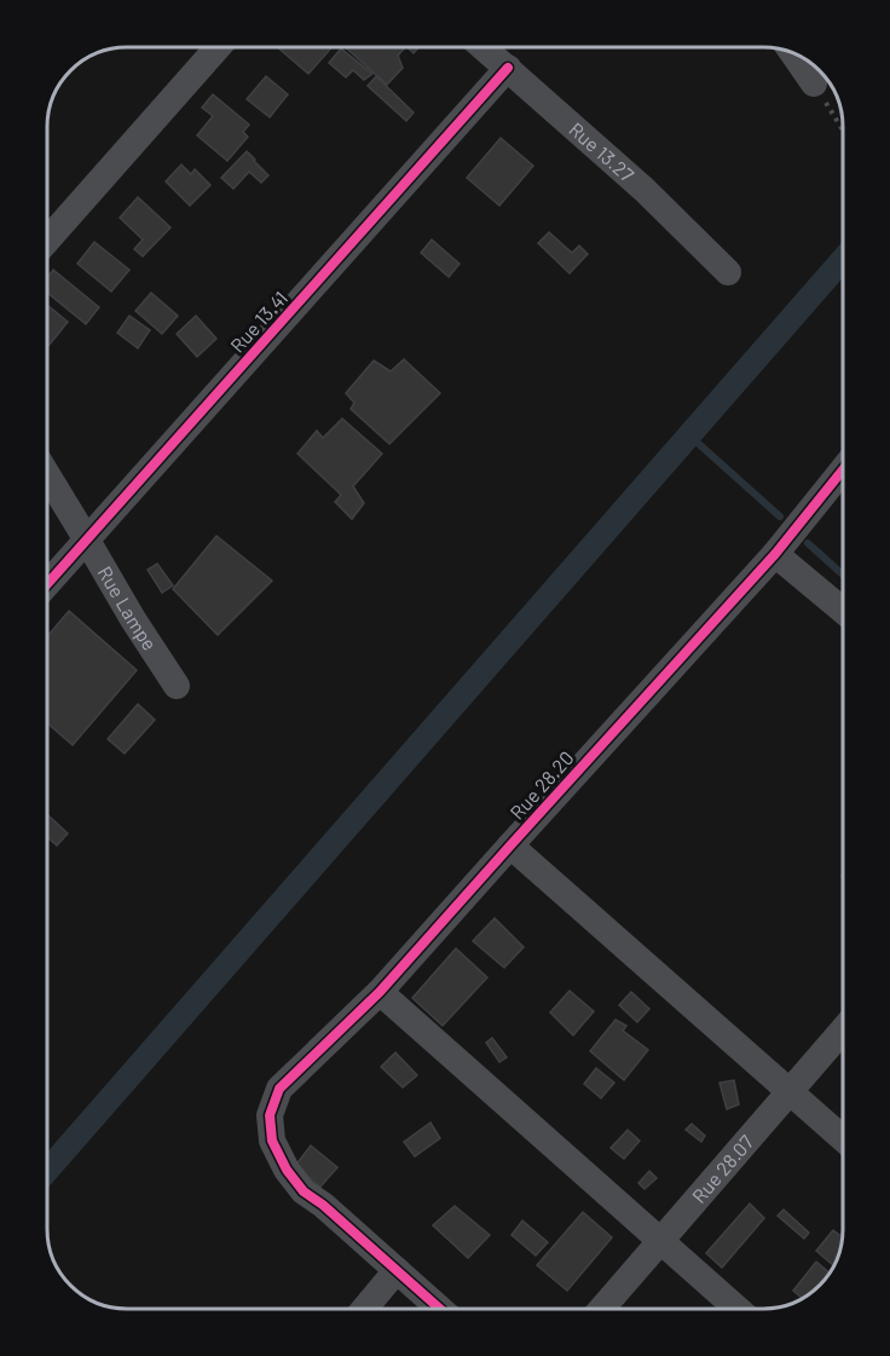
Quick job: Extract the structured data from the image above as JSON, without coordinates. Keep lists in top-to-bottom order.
{
  "streets": {
    "street": [
      "Rue 13.27",
      "Rue 13.41",
      "Rue Lampe",
      "Rue 28.20",
      "Rue 28.07"
    ]
  },
  "crossings": [
    ["Rue 13.27", "Rue 13.41"],
    ["Rue 13.41", "Rue Lampe"]
  ]
}
